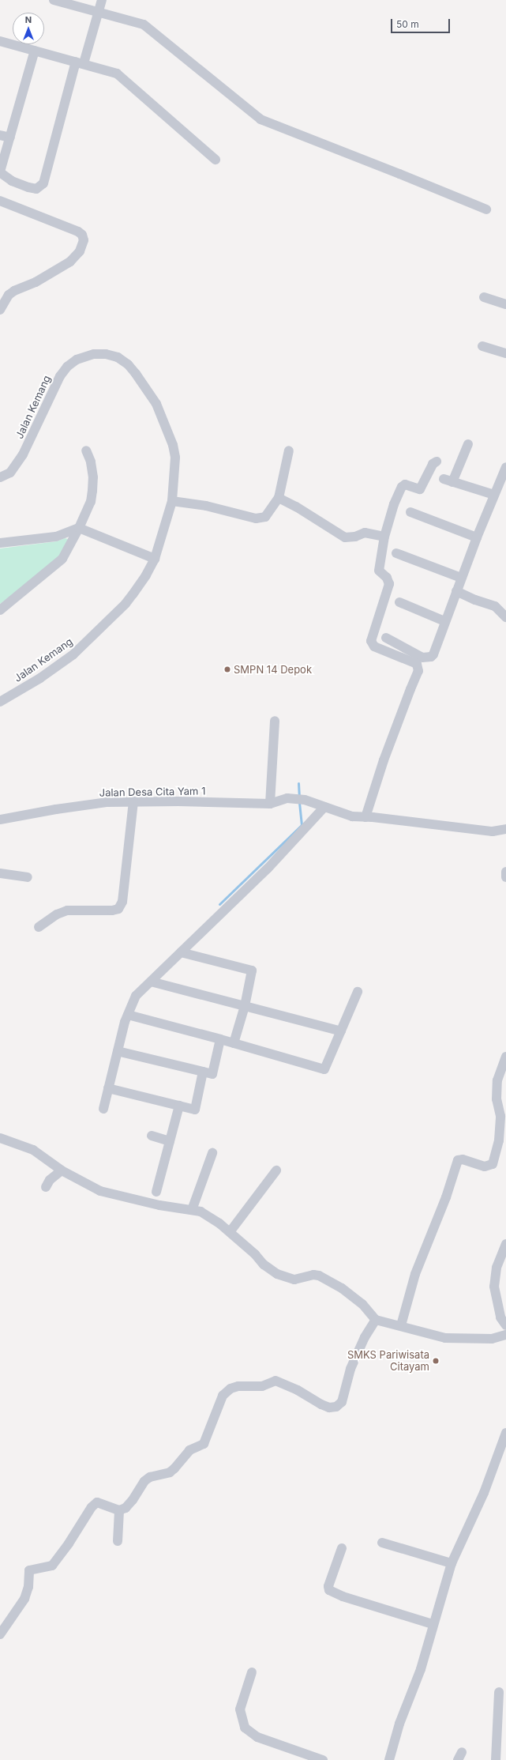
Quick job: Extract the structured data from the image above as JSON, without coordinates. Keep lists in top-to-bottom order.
{
  "streets": {
    "street": ["Jalan Kemang", "Jalan Desa Cita Yam 1"]
  },
  "places": ["SMPN 14 Depok", "SMKS Pariwisata Citayam"],
  "scale_bar": "50 m",
  "north": "top"
}
